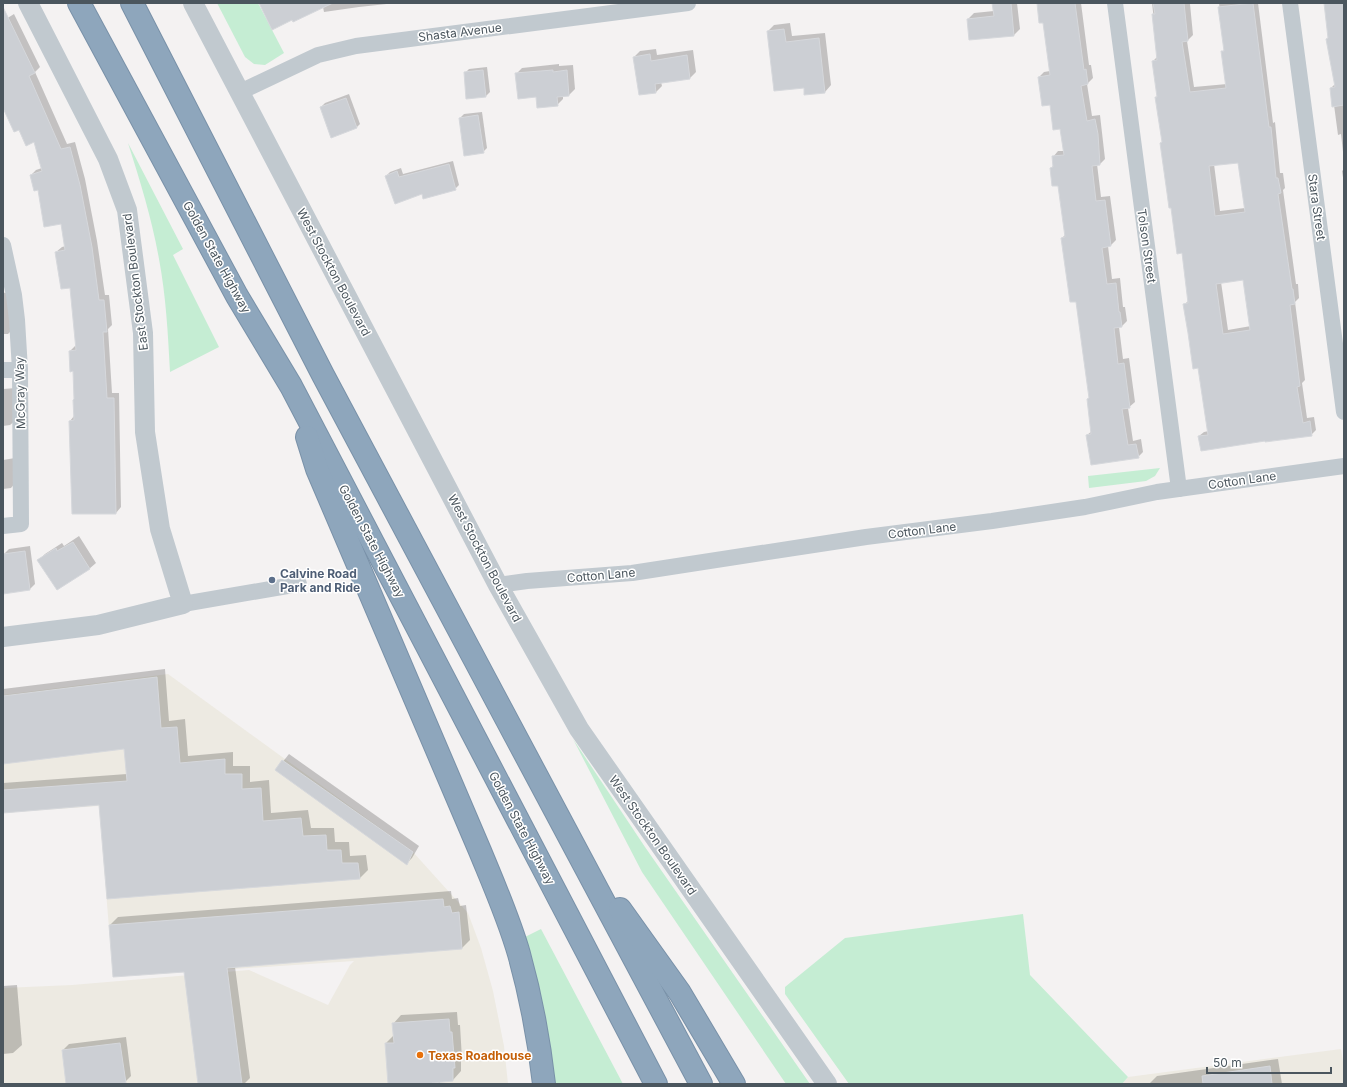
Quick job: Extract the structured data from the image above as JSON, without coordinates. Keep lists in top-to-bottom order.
{
  "streets": {
    "highway": ["Golden State Highway"],
    "street": [
      "Shasta Avenue",
      "Stara Street",
      "Tolson Street",
      "West Stockton Boulevard",
      "East Stockton Boulevard",
      "McGray Way",
      "Cotton Lane"
    ]
  },
  "crossings": [
    ["Shasta Avenue", "West Stockton Boulevard"],
    ["Tolson Street", "Cotton Lane"],
    ["West Stockton Boulevard", "Cotton Lane"]
  ],
  "places": ["Calvine Road Park and Ride", "Texas Roadhouse"],
  "scale_bar": "50 m"
}
